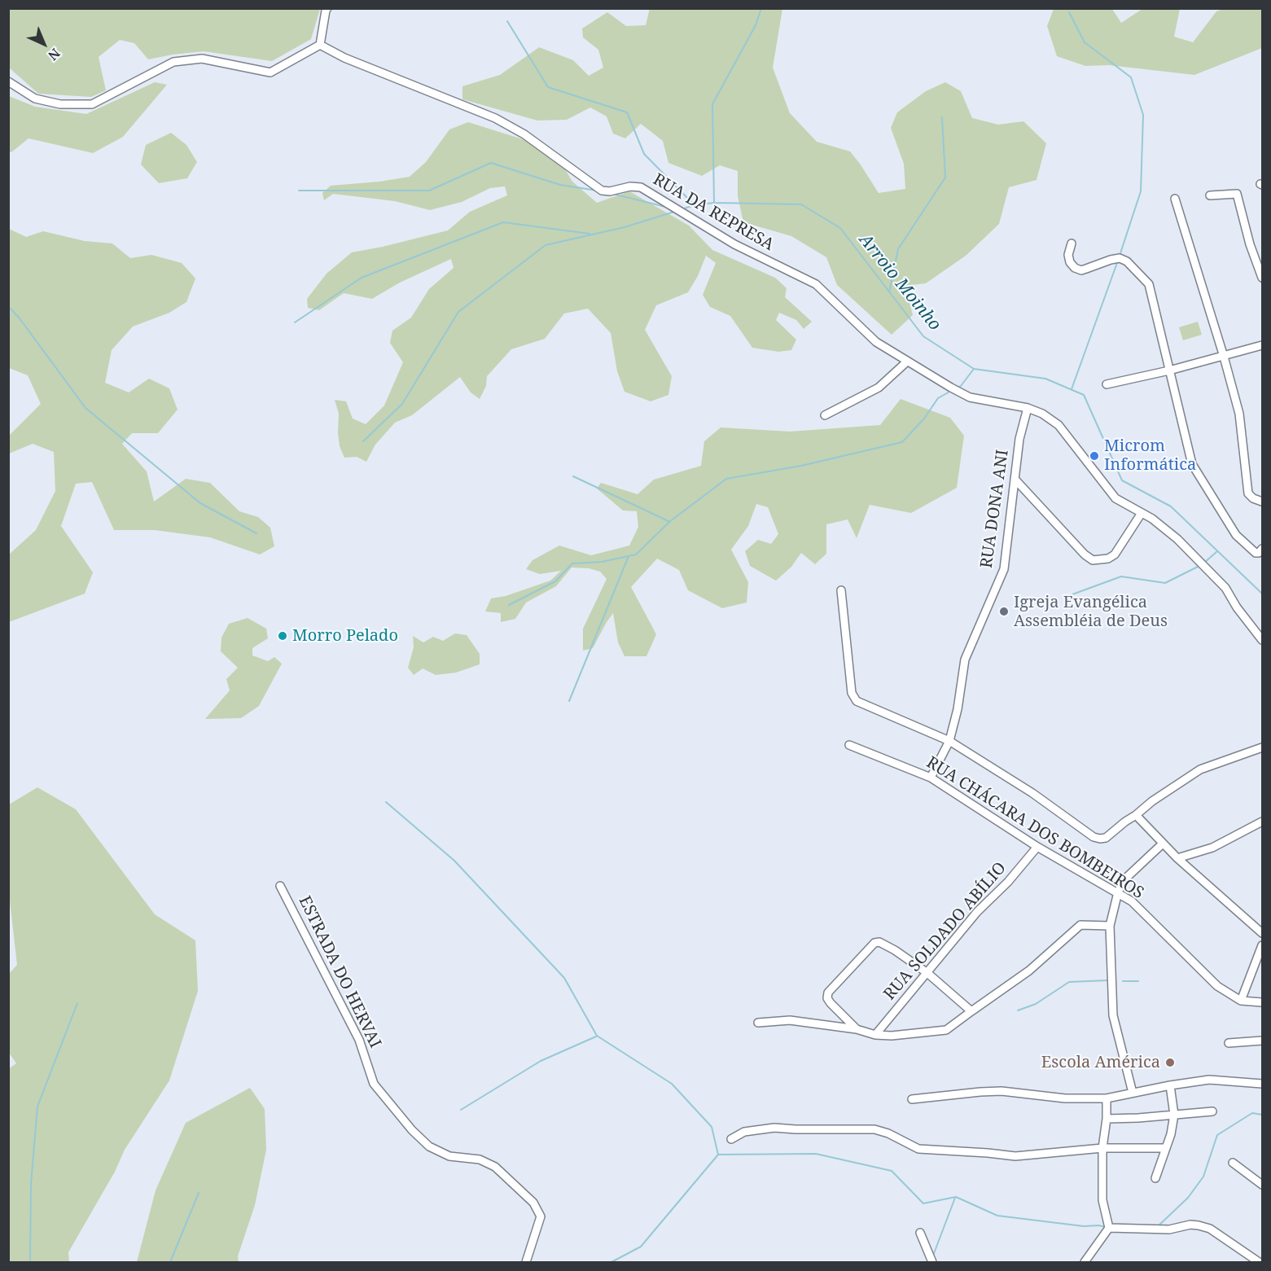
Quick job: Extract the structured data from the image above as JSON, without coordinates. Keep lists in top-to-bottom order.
{
  "streets": {
    "street": [
      "RUA DA REPRESA",
      "RUA DONA ANI",
      "RUA CHÁCARA DOS BOMBEIROS",
      "RUA SOLDADO ABÍLIO",
      "ESTRADA DO HERVAI"
    ]
  },
  "crossings": [
    ["RUA DA REPRESA", "RUA DONA ANI"],
    ["RUA DONA ANI", "RUA CHÁCARA DOS BOMBEIROS"],
    ["RUA CHÁCARA DOS BOMBEIROS", "RUA SOLDADO ABÍLIO"]
  ],
  "water": ["Arroio Moinho"],
  "places": [
    "Microm Informática",
    "Igreja Evangélica Assembléia de Deus",
    "Morro Pelado",
    "Escola América"
  ],
  "north": "bottom right"
}
